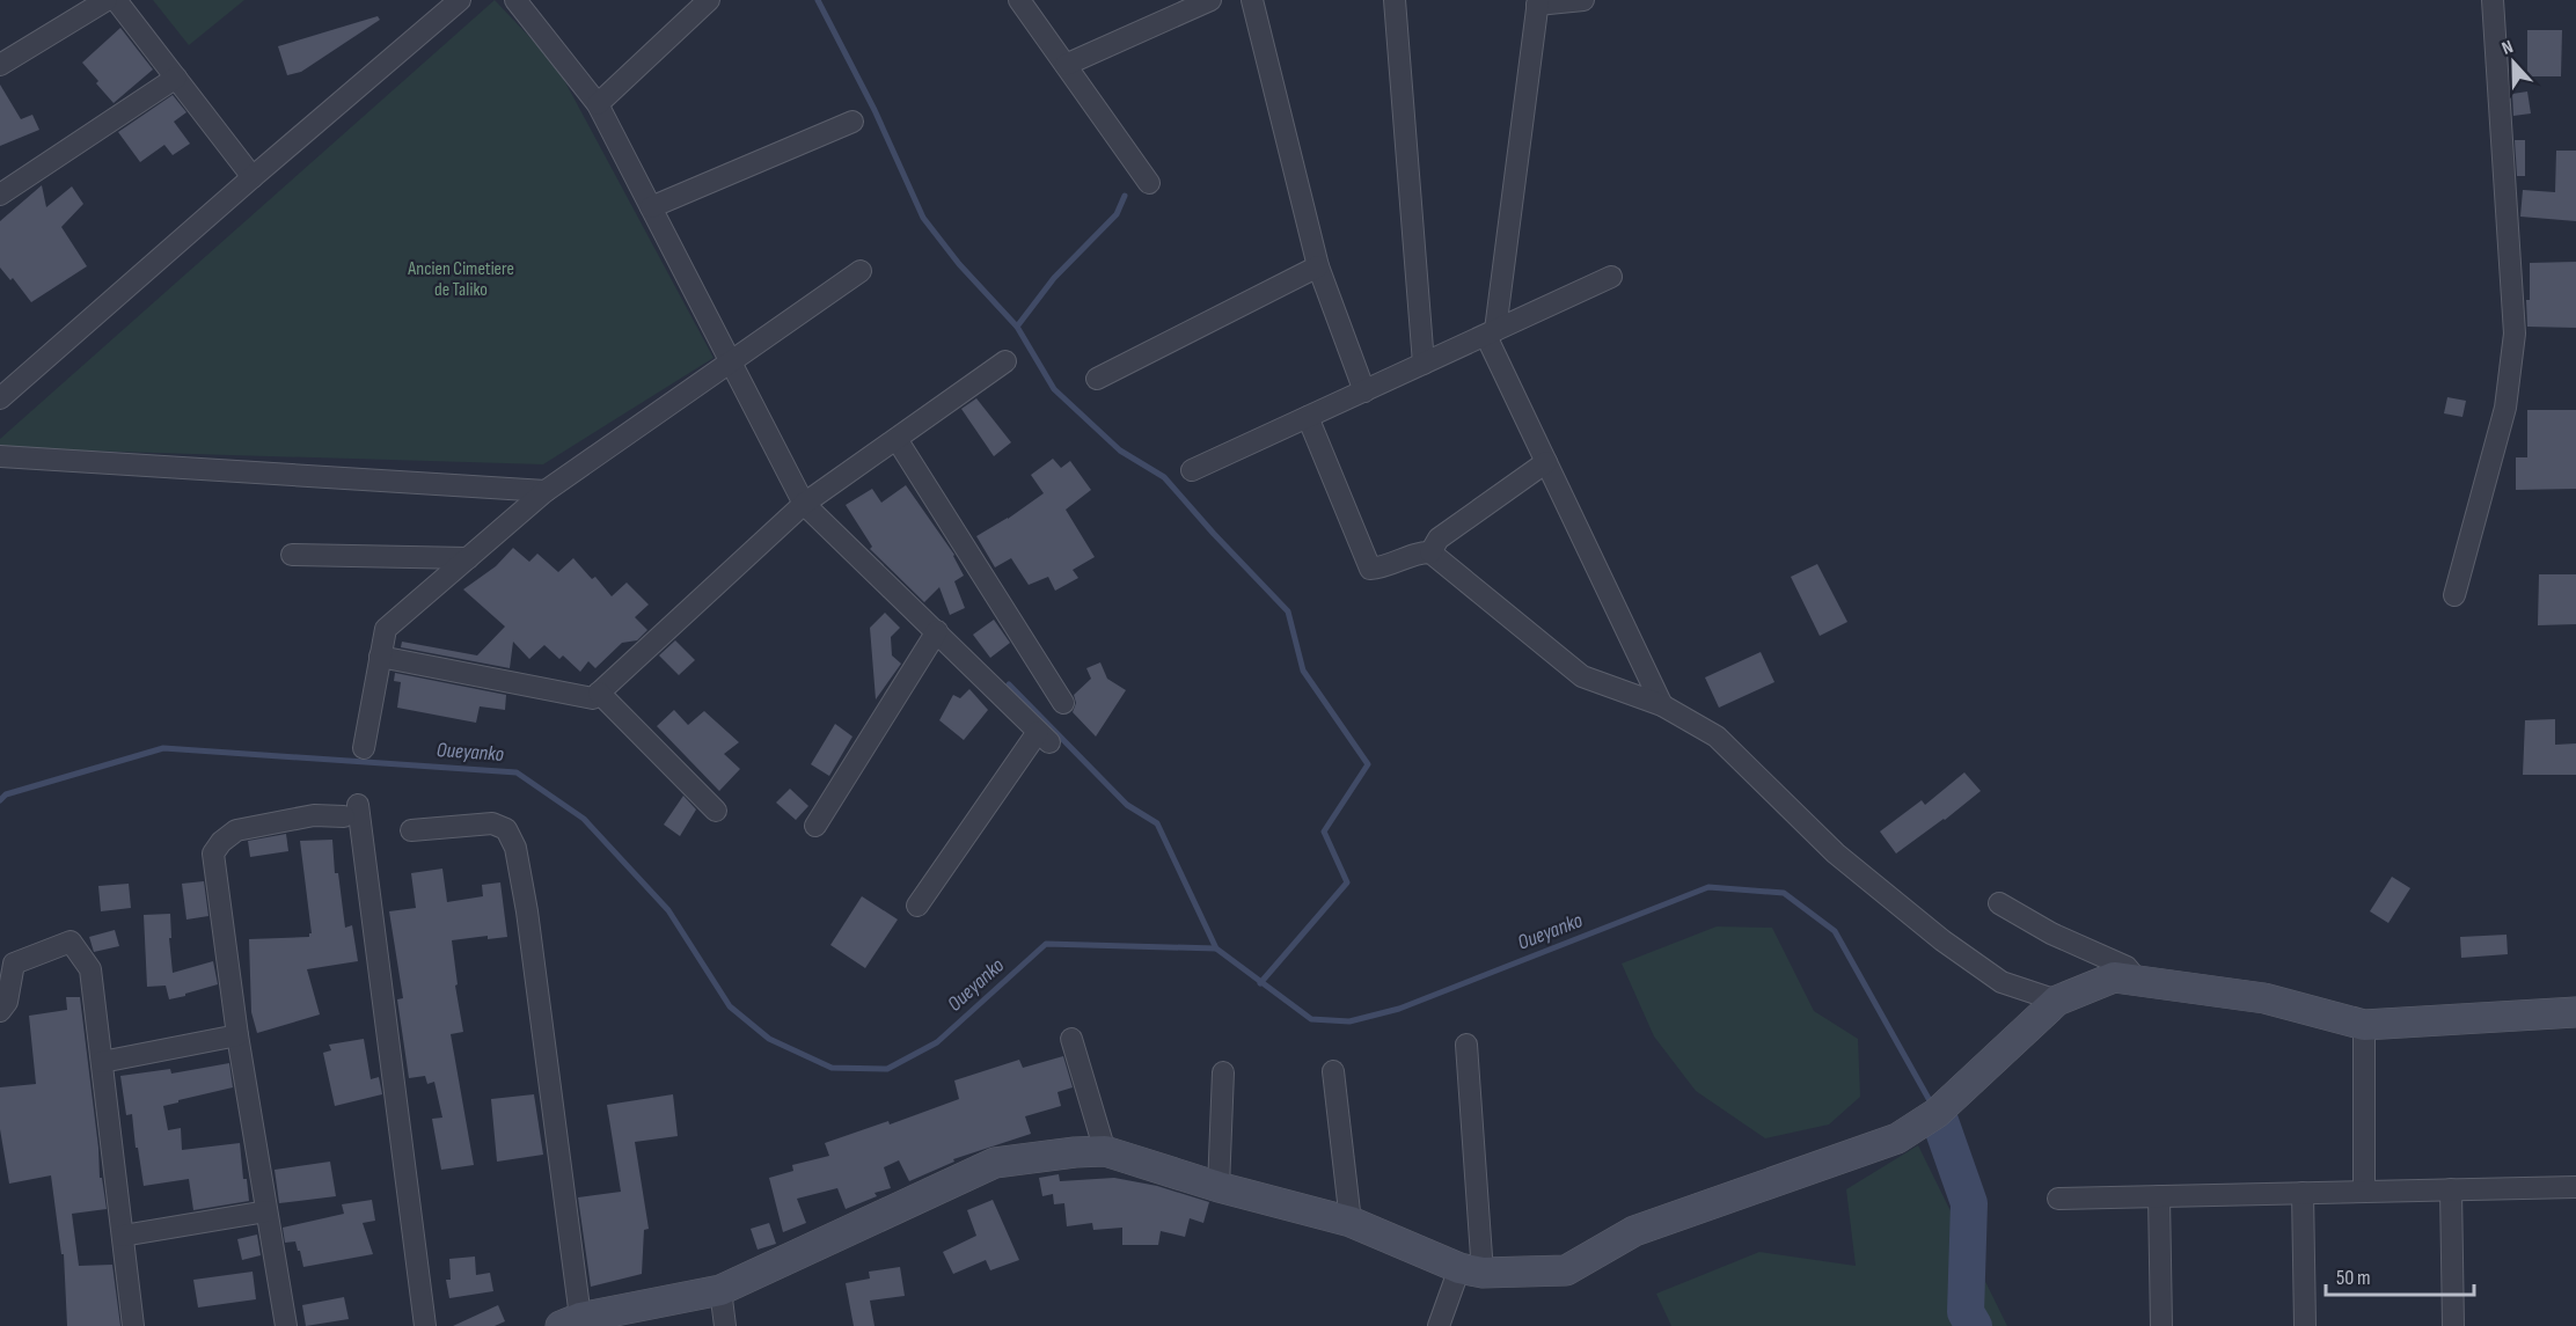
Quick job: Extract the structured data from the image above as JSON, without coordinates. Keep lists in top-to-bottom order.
{
  "water": ["Oueyanko"],
  "parks": ["Ancien Cimetiere de Taliko"],
  "scale_bar": "50 m",
  "north": "top"
}
